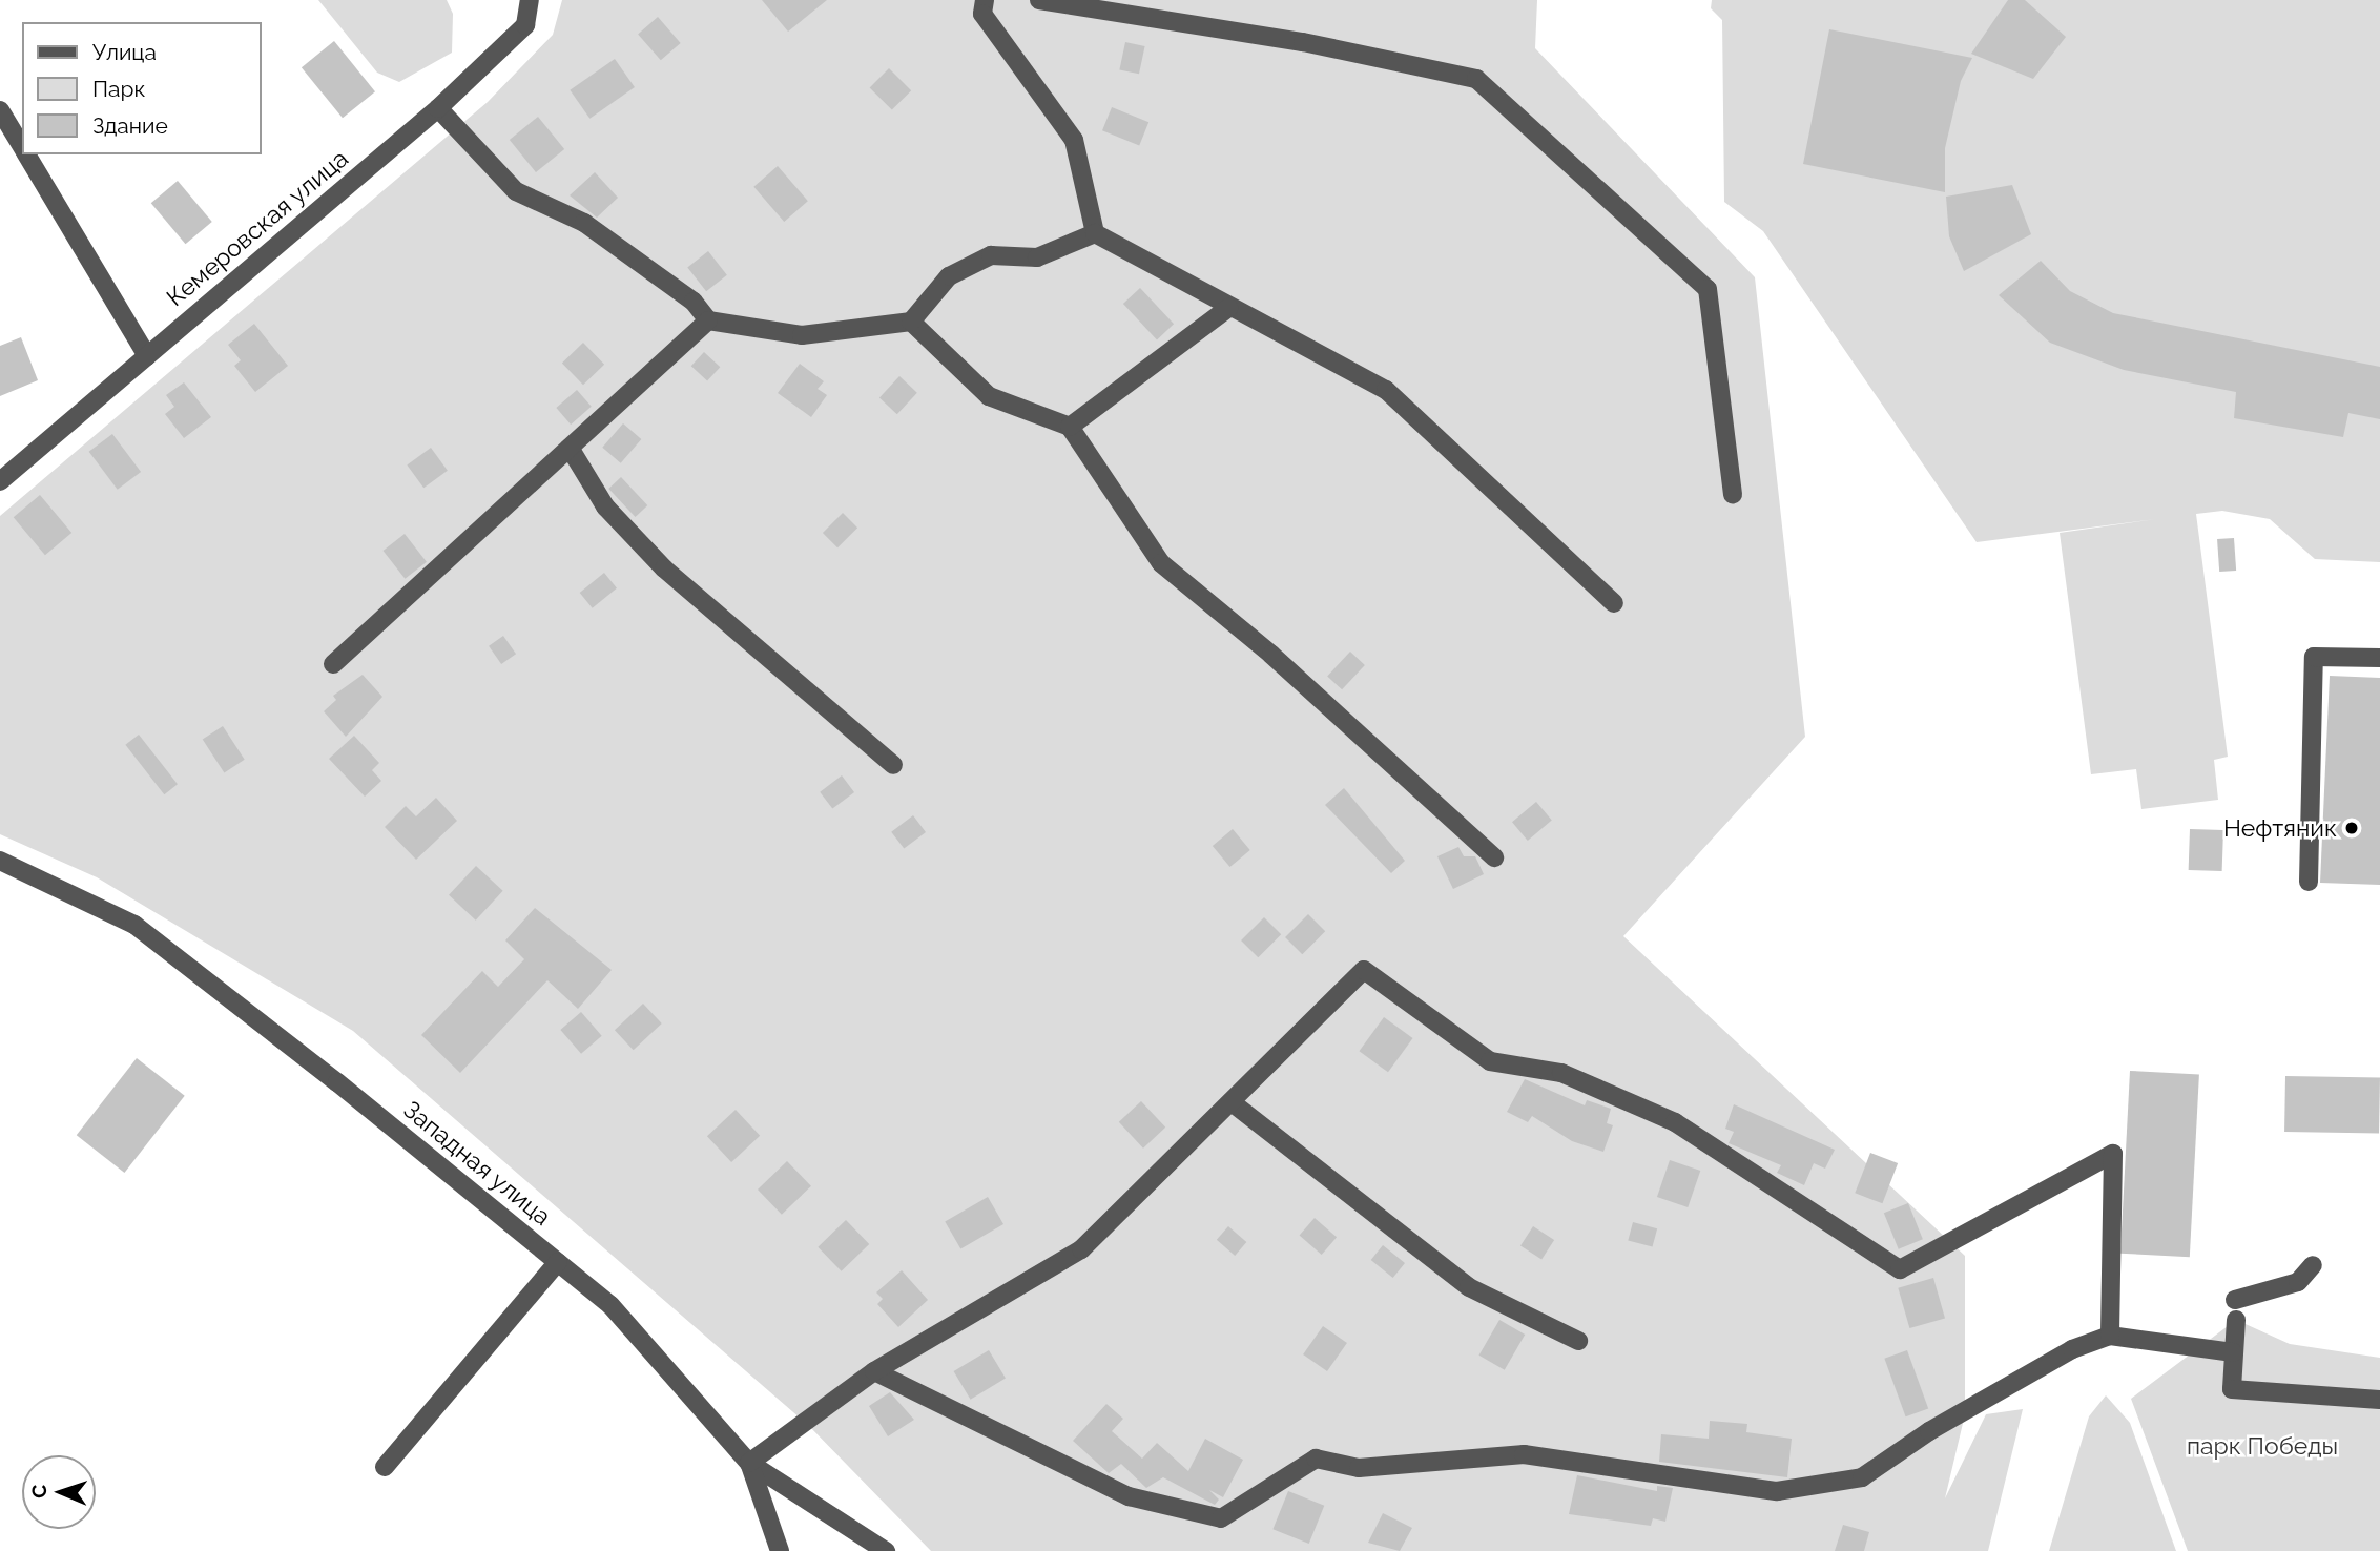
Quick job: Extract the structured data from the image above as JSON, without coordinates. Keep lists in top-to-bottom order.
{
  "streets": {
    "street": ["Кемеровская улица", "Западная улица"]
  },
  "parks": ["парк Победы"],
  "places": ["Нефтяник"],
  "legend": ["Улица", "Парк", "Здание"],
  "north": "left"
}
